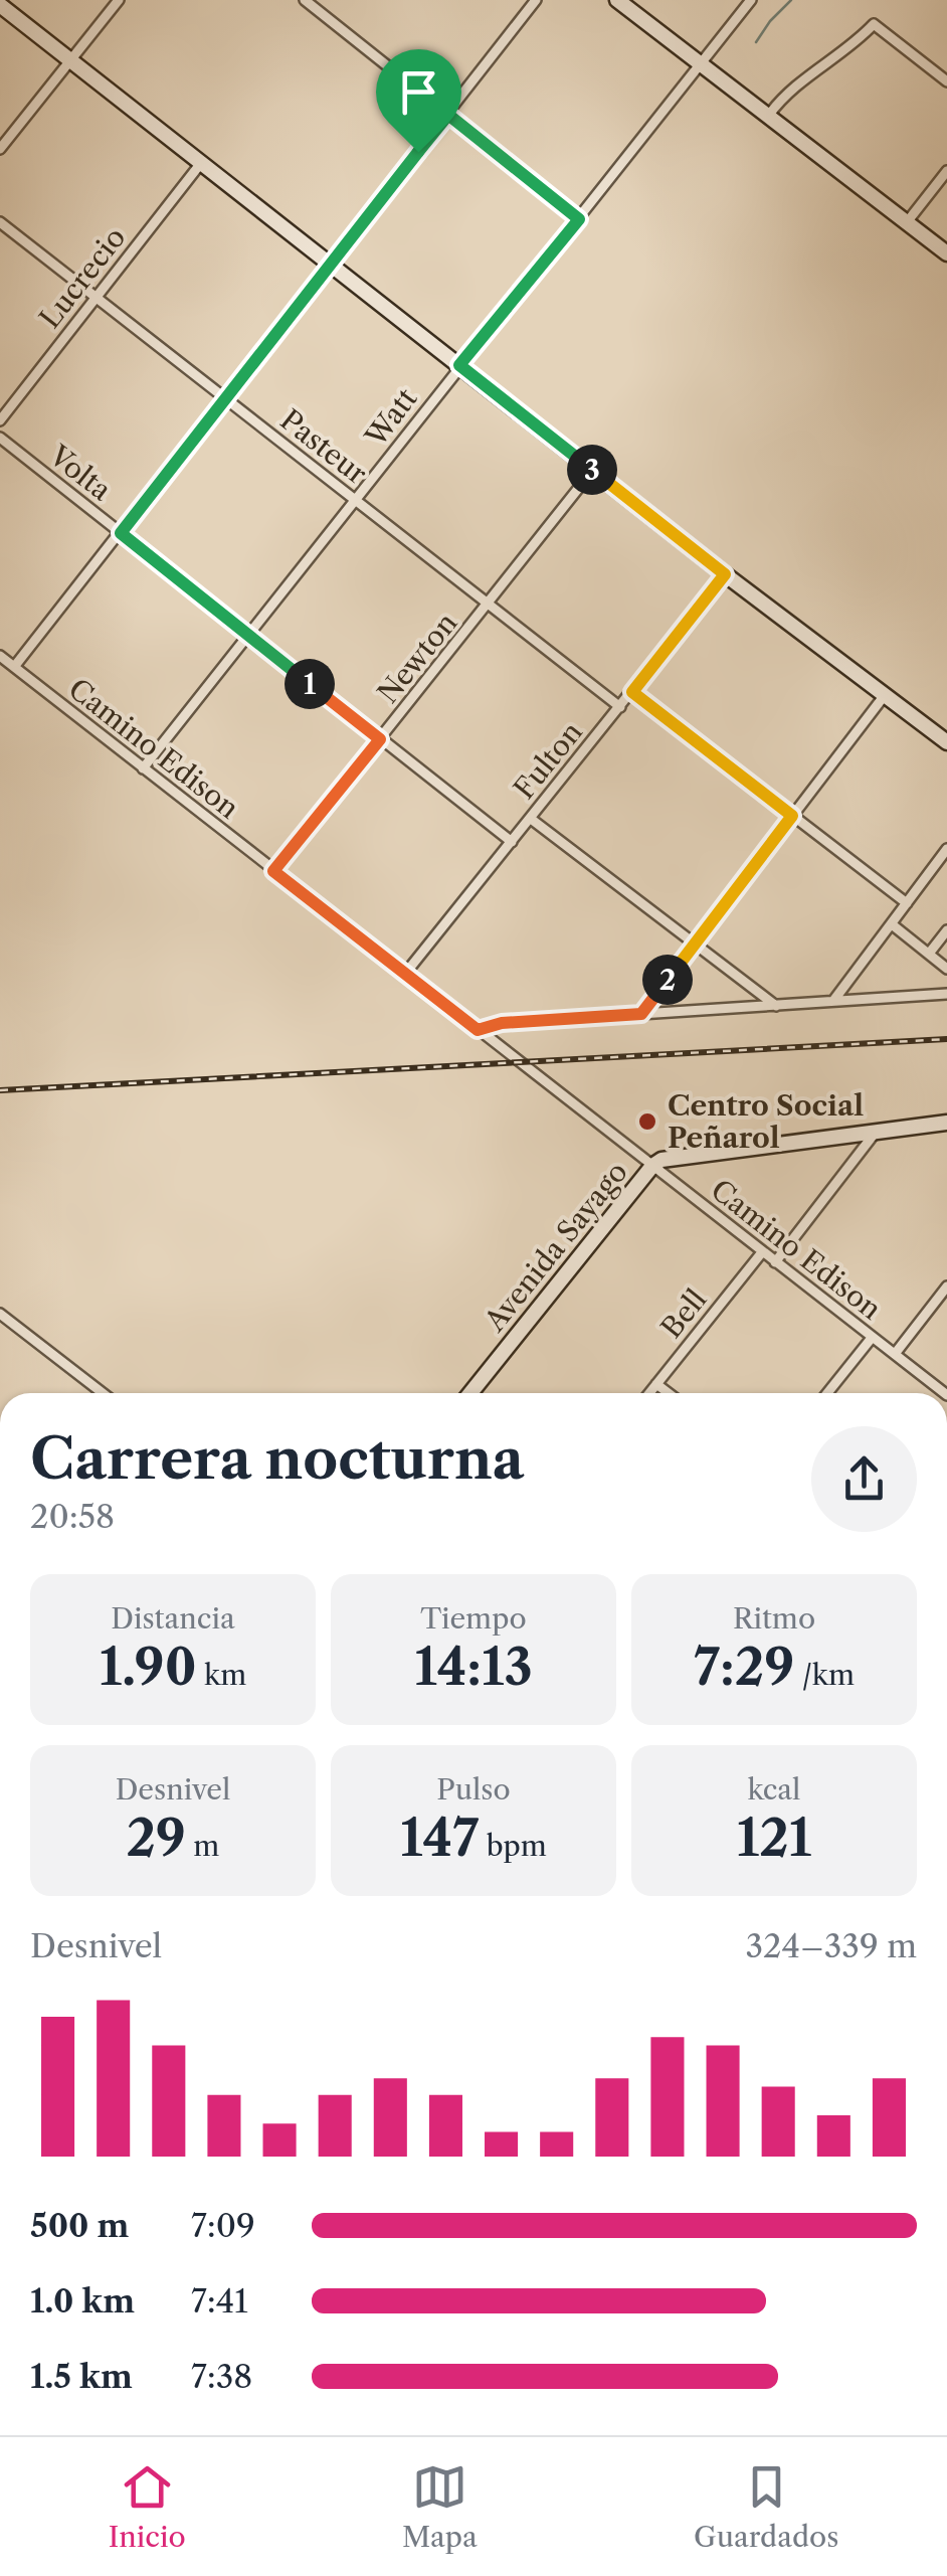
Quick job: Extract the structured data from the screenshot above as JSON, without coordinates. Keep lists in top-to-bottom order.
{
  "streets": {
    "street": [
      "Lucrecio",
      "Watt",
      "Pasteur",
      "Volta",
      "Newton",
      "Camino Edison",
      "Fulton",
      "Avenida Sayago",
      "Bell"
    ]
  },
  "crossings": [
    ["Lucrecio", "Pasteur"],
    ["Watt", "Pasteur"],
    ["Watt", "Volta"],
    ["Watt", "Camino Edison"],
    ["Pasteur", "Newton"],
    ["Pasteur", "Fulton"],
    ["Volta", "Newton"],
    ["Volta", "Fulton"],
    ["Newton", "Camino Edison"],
    ["Camino Edison", "Fulton"],
    ["Camino Edison", "Avenida Sayago"],
    ["Camino Edison", "Bell"]
  ],
  "places": ["Centro Social Peñarol"],
  "page": {
    "pins": ["3", "1", "2"],
    "heading": ["Carrera nocturna", "20:58"],
    "stats": [
      ["Distancia", "1.90 km"],
      ["Tiempo", "14:13"],
      ["Ritmo", "7:29 /km"],
      ["Desnivel", "29 m"],
      ["Pulso", "147 bpm"],
      ["kcal", "121"]
    ],
    "chart": ["Desnivel", "324–339 m"],
    "list": [
      {
        "name": "500 m",
        "note": "7:09"
      },
      {
        "name": "1.0 km",
        "note": "7:41"
      },
      {
        "name": "1.5 km",
        "note": "7:38"
      }
    ],
    "tabs": ["Inicio", "Mapa", "Guardados"]
  }
}
